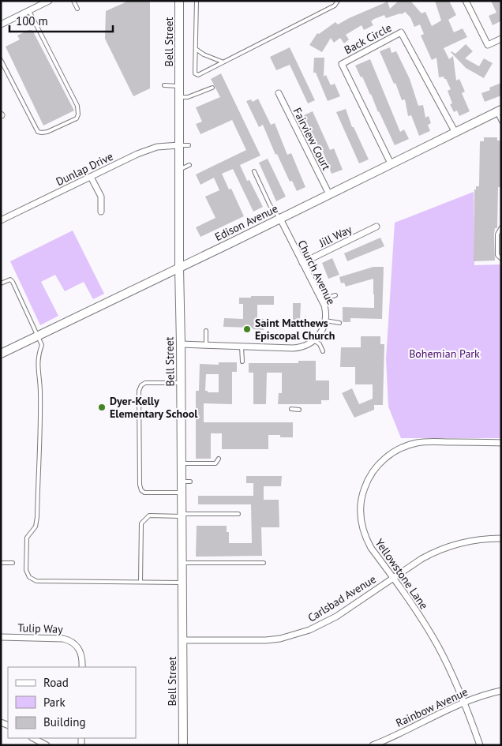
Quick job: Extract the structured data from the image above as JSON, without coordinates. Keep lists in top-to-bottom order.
{
  "streets": {
    "street": [
      "Back Circle",
      "Bell Street",
      "Fairview Court",
      "Dunlap Drive",
      "Edison Avenue",
      "Jill Way",
      "Church Avenue",
      "Yellowstone Lane",
      "Carlsbad Avenue",
      "Tulip Way",
      "Rainbow Avenue"
    ]
  },
  "crossings": [
    ["Back Circle", "Edison Avenue"],
    ["Bell Street", "Dunlap Drive"],
    ["Bell Street", "Edison Avenue"],
    ["Bell Street", "Carlsbad Avenue"],
    ["Fairview Court", "Edison Avenue"],
    ["Edison Avenue", "Church Avenue"],
    ["Jill Way", "Church Avenue"],
    ["Yellowstone Lane", "Carlsbad Avenue"],
    ["Yellowstone Lane", "Rainbow Avenue"]
  ],
  "parks": ["Bohemian Park"],
  "places": ["Saint Matthews Episcopal Church", "Dyer-Kelly Elementary School"],
  "legend": ["Road", "Park", "Building"],
  "scale_bar": "100 m"
}
